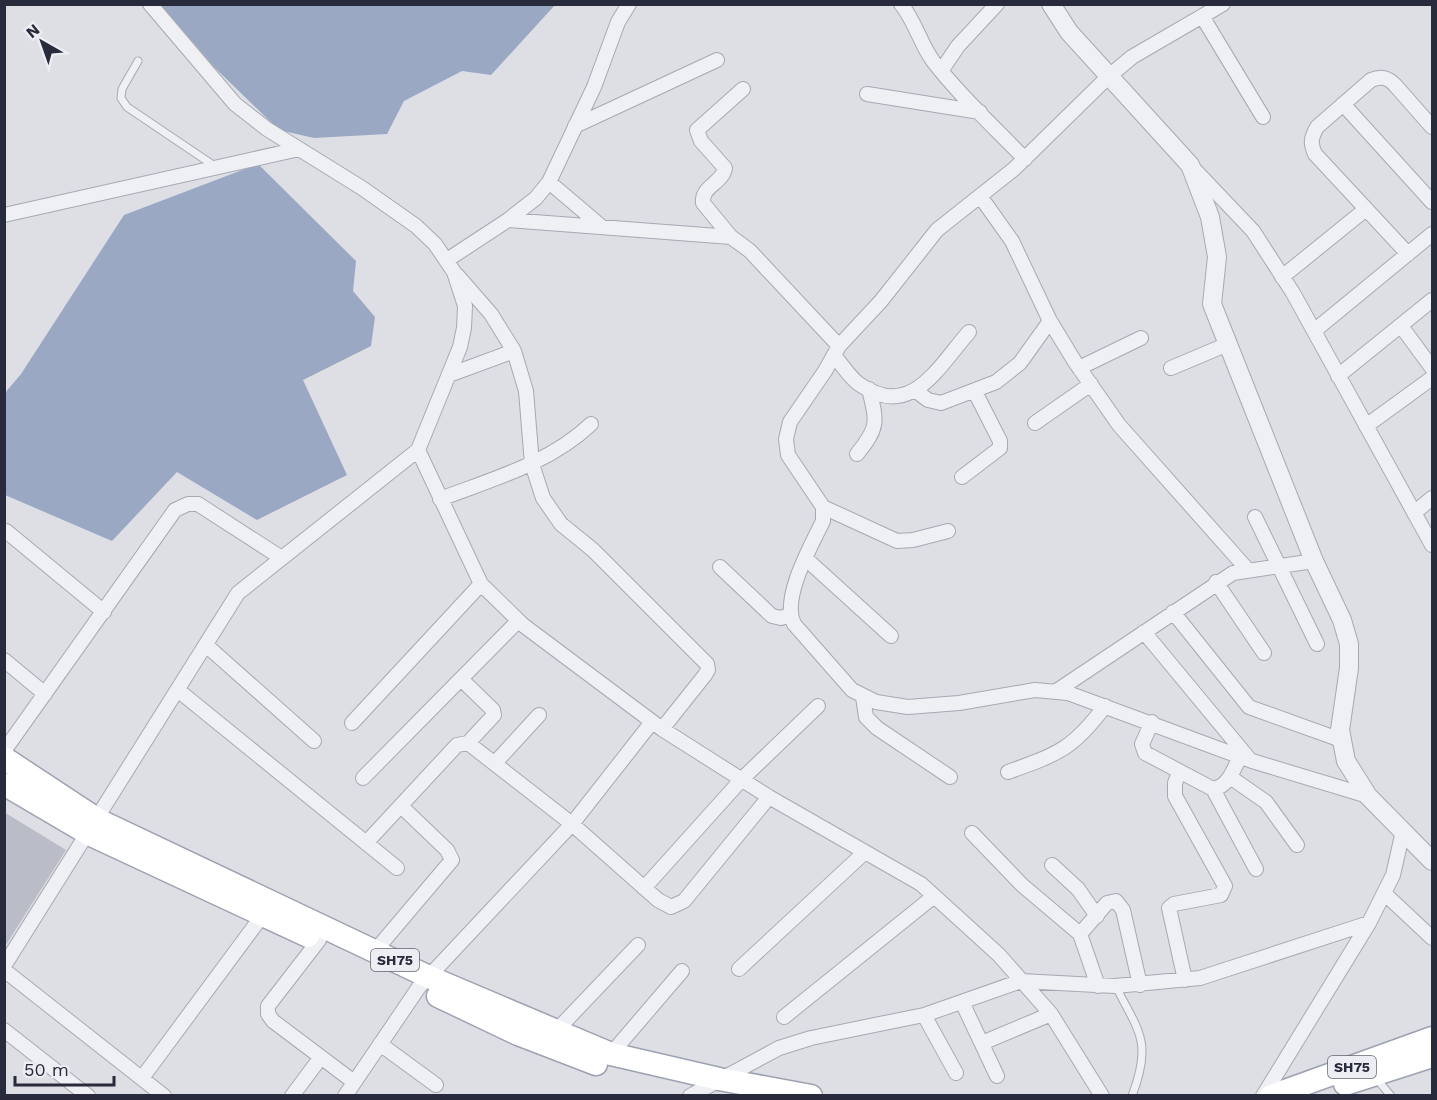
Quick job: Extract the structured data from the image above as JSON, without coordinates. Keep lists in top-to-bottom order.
{
  "streets": {
    "main road": ["SH75"]
  },
  "scale_bar": "50 m",
  "north": "top left"
}
